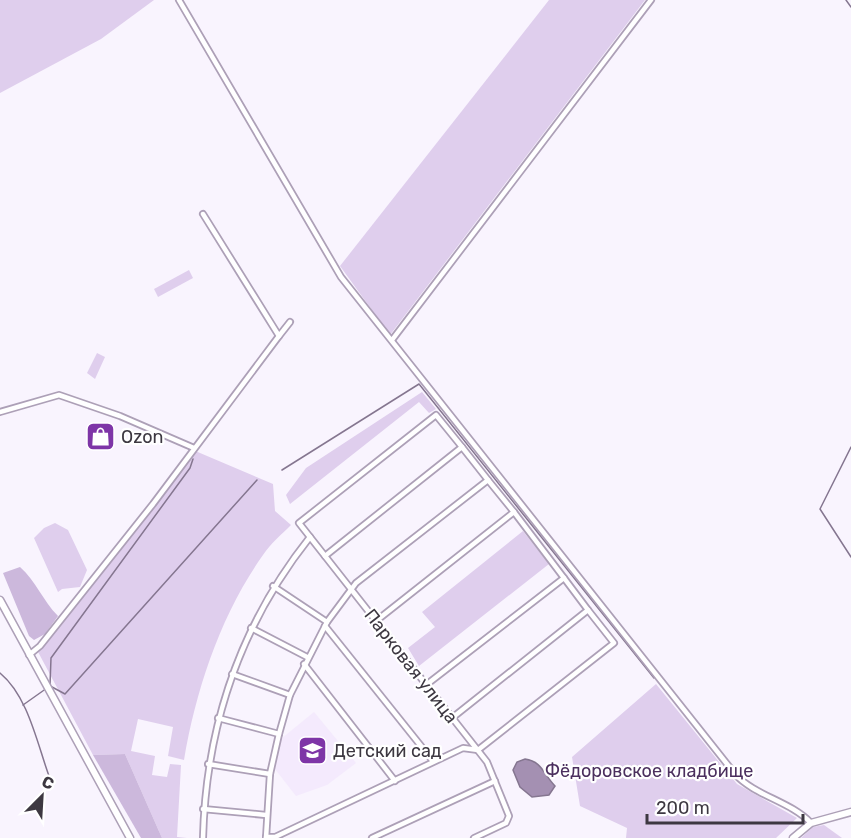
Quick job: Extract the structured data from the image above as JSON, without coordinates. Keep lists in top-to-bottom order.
{
  "streets": {
    "street": ["Парковая улица"]
  },
  "parks": ["Фёдоровское кладбище"],
  "places": {
    "shop": ["Ozon"],
    "school or university": ["Детский сад"]
  },
  "scale_bar": "200 m",
  "north": "top right"
}
